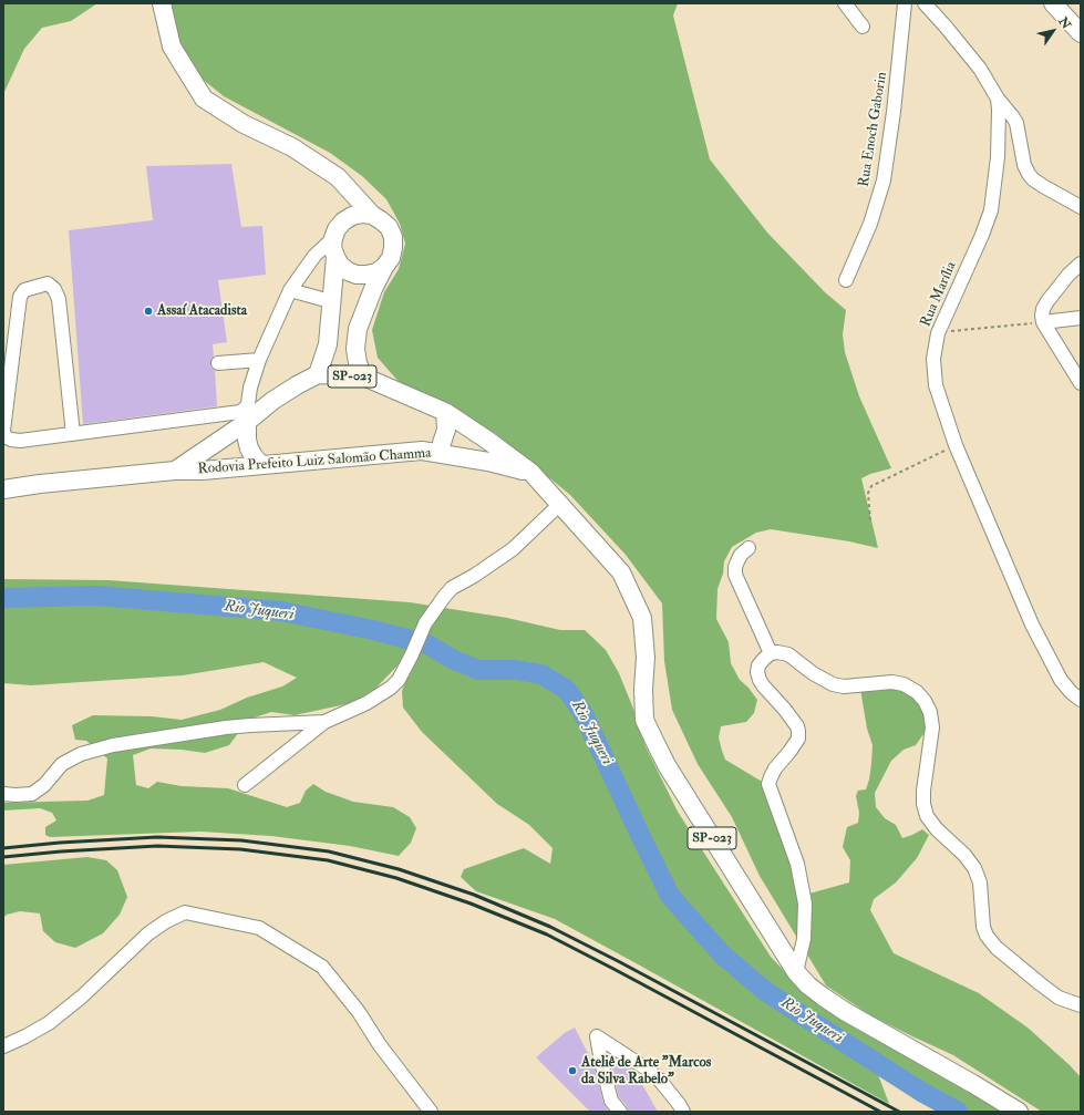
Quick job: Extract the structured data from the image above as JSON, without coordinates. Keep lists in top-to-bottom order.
{
  "streets": {
    "main road": ["SP-023", "Rodovia Prefeito Luiz Salomão Chamma"],
    "street": ["Rua Enoch Gaborin", "Rua Marília"]
  },
  "crossings": [
    ["SP-023", "Rodovia Prefeito Luiz Salomão Chamma"]
  ],
  "water": ["Rio Juqueri"],
  "places": ["Assaí Atacadista", "Ateliê de Arte \"Marcos da Silva Rabelo\""],
  "north": "top right"
}
